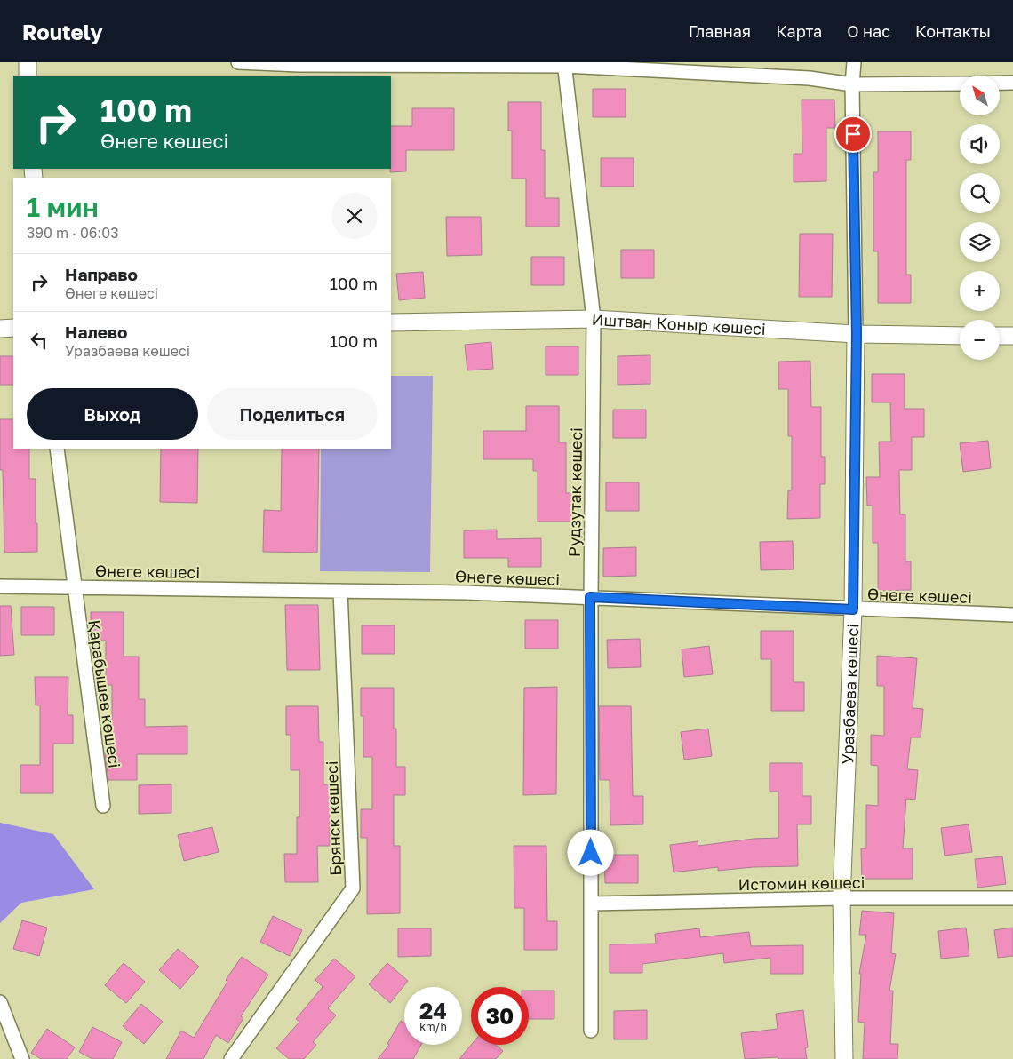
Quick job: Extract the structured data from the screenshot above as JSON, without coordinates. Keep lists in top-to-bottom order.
{
  "streets": {
    "street": [
      "Иштван Коныр көшесі",
      "Рудзутак көшесі",
      "Өнеге көшесі",
      "Қарабышев көшесі",
      "Уразбаева көшесі",
      "Брянск көшесі",
      "Истомин көшесі"
    ]
  },
  "crossings": [
    ["Иштван Коныр көшесі", "Рудзутак көшесі"],
    ["Иштван Коныр көшесі", "Уразбаева көшесі"],
    ["Рудзутак көшесі", "Өнеге көшесі"],
    ["Рудзутак көшесі", "Истомин көшесі"],
    ["Өнеге көшесі", "Қарабышев көшесі"],
    ["Өнеге көшесі", "Уразбаева көшесі"],
    ["Өнеге көшесі", "Брянск көшесі"],
    ["Уразбаева көшесі", "Истомин көшесі"]
  ],
  "north": "top left",
  "page": {
    "header": "Routely",
    "nav": [
      "Главная",
      "Карта",
      "О нас",
      "Контакты"
    ],
    "map_buttons": ["+", "−"],
    "turn": ["100 m", "Өнеге көшесі"],
    "heading": ["1 мин", "390 m · 06:03"],
    "list": [
      {
        "name": "Направо",
        "note": "Өнеге көшесі",
        "value": "100 m"
      },
      {
        "name": "Налево",
        "note": "Уразбаева көшесі",
        "value": "100 m"
      }
    ],
    "buttons": ["Выход", "Поделиться"],
    "speed": "24 km/h",
    "limit": "30"
  }
}
